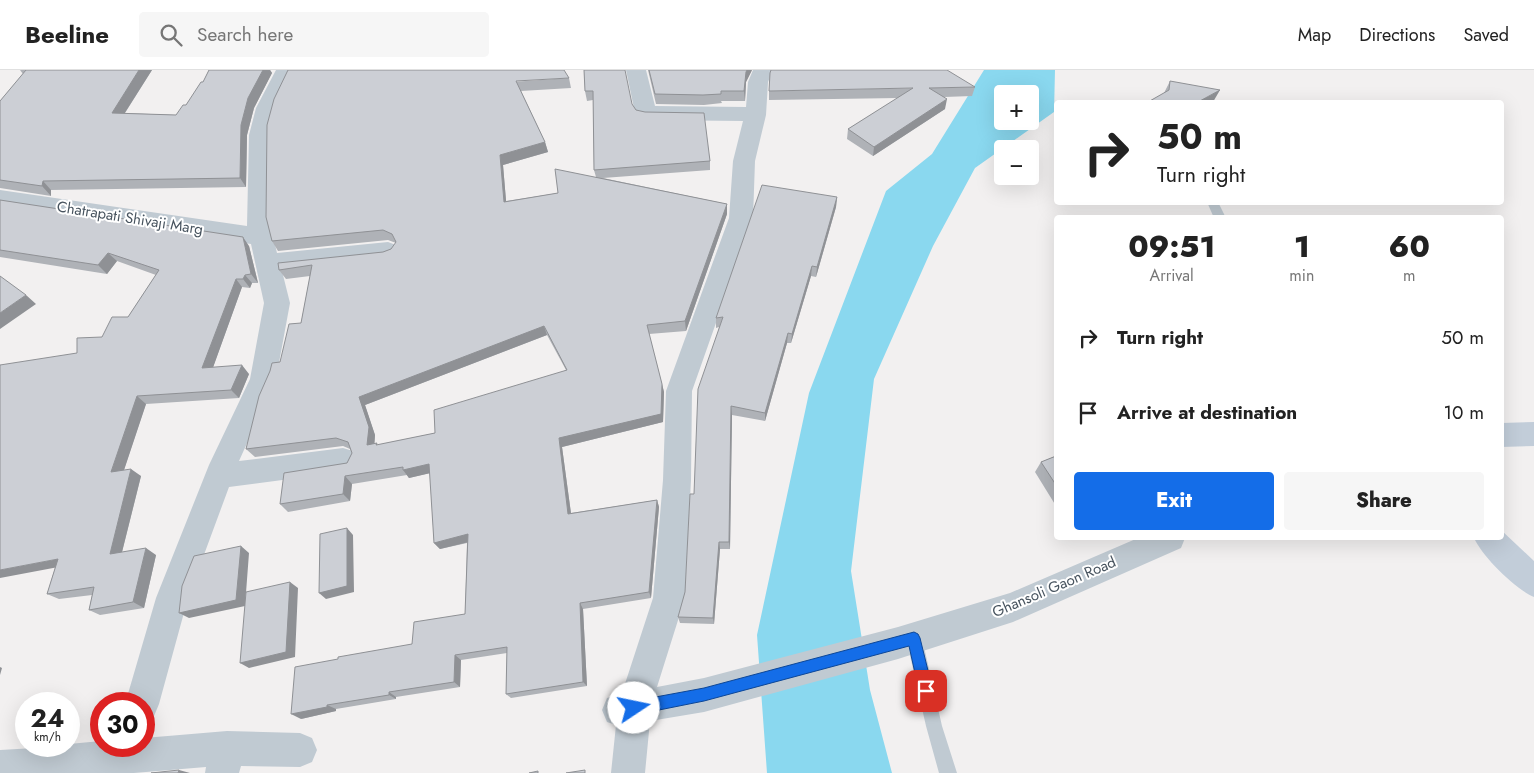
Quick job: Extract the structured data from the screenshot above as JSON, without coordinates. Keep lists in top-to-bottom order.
{
  "streets": {
    "street": ["Chatrapati Shivaji Marg", "Ghansoli Gaon Road"]
  },
  "page": {
    "header": "Beeline",
    "search": "Search here",
    "nav": ["Map", "Directions", "Saved"],
    "map_buttons": ["+", "−"],
    "turn": ["50 m", "Turn right"],
    "eta": [
      "09:51",
      "Arrival",
      "1",
      "min",
      "60",
      "m"
    ],
    "list": [
      {
        "name": "Turn right",
        "value": "50 m"
      },
      {
        "name": "Arrive at destination",
        "value": "10 m"
      }
    ],
    "buttons": ["Exit", "Share"],
    "speed": "24 km/h",
    "limit": "30"
  }
}
